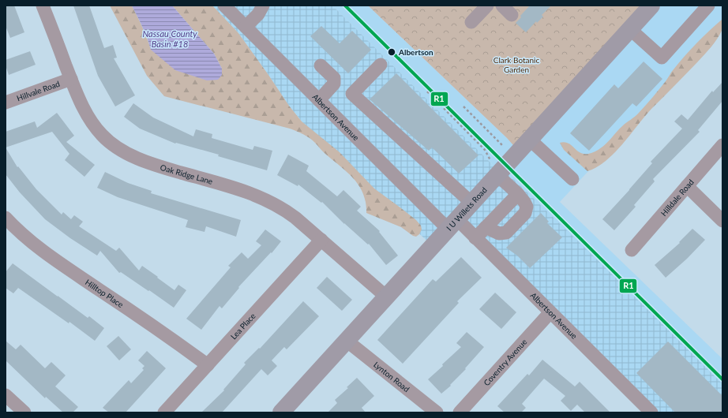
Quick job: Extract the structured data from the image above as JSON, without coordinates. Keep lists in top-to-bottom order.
{
  "streets": {
    "main road": ["I U Willets Road"],
    "street": [
      "Hillvale Road",
      "Albertson Avenue",
      "Oak Ridge Lane",
      "Hilldale Road",
      "Hilltop Place",
      "Lea Place",
      "Coventry Avenue",
      "Lynton Road"
    ]
  },
  "crossings": [
    ["Hillvale Road", "Oak Ridge Lane"],
    ["Albertson Avenue", "I U Willets Road"],
    ["Albertson Avenue", "Coventry Avenue"],
    ["Oak Ridge Lane", "I U Willets Road"],
    ["Oak Ridge Lane", "Lea Place"],
    ["I U Willets Road", "Lynton Road"],
    ["Hilltop Place", "Lea Place"]
  ],
  "water": ["Nassau County Basin #18"],
  "parks": ["Clark Botanic Garden"],
  "places": ["Albertson"],
  "lines": ["transit line R1"]
}
